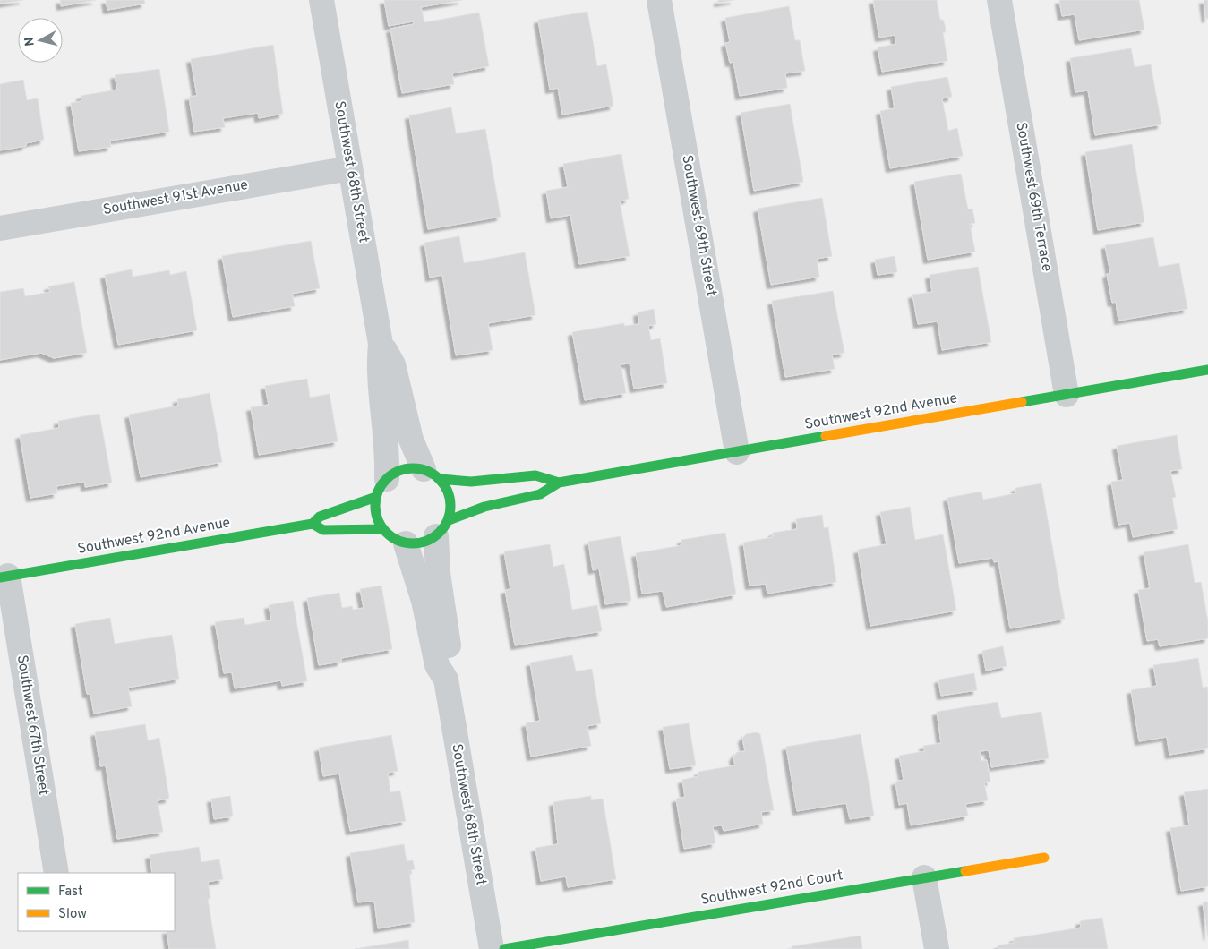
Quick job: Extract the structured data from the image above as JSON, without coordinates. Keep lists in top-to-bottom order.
{
  "streets": {
    "street": [
      "Southwest 68th Street",
      "Southwest 69th Terrace",
      "Southwest 91st Avenue",
      "Southwest 69th Street",
      "Southwest 92nd Avenue",
      "Southwest 67th Street",
      "Southwest 92nd Court"
    ]
  },
  "crossings": [
    ["Southwest 68th Street", "Southwest 91st Avenue"],
    ["Southwest 68th Street", "Southwest 92nd Avenue"],
    ["Southwest 69th Terrace", "Southwest 92nd Avenue"],
    ["Southwest 69th Street", "Southwest 92nd Avenue"],
    ["Southwest 92nd Avenue", "Southwest 67th Street"]
  ],
  "legend": ["Fast", "Slow"],
  "north": "left"
}
